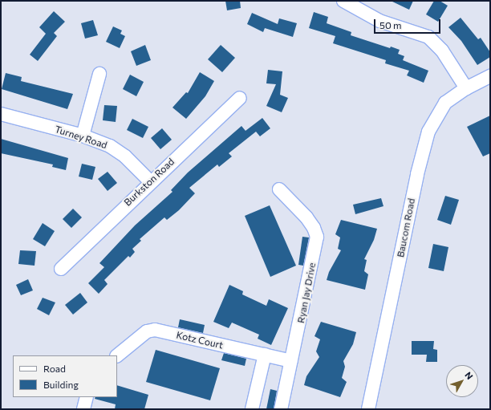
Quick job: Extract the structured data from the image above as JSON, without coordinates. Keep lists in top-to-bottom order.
{
  "streets": {
    "street": [
      "Turney Road",
      "Burkston Road",
      "Baucom Road",
      "Ryan Jay Drive",
      "Kotz Court"
    ]
  },
  "crossings": [
    ["Turney Road", "Burkston Road"],
    ["Ryan Jay Drive", "Kotz Court"]
  ],
  "legend": ["Road", "Building"],
  "scale_bar": "50 m",
  "north": "top right"
}
